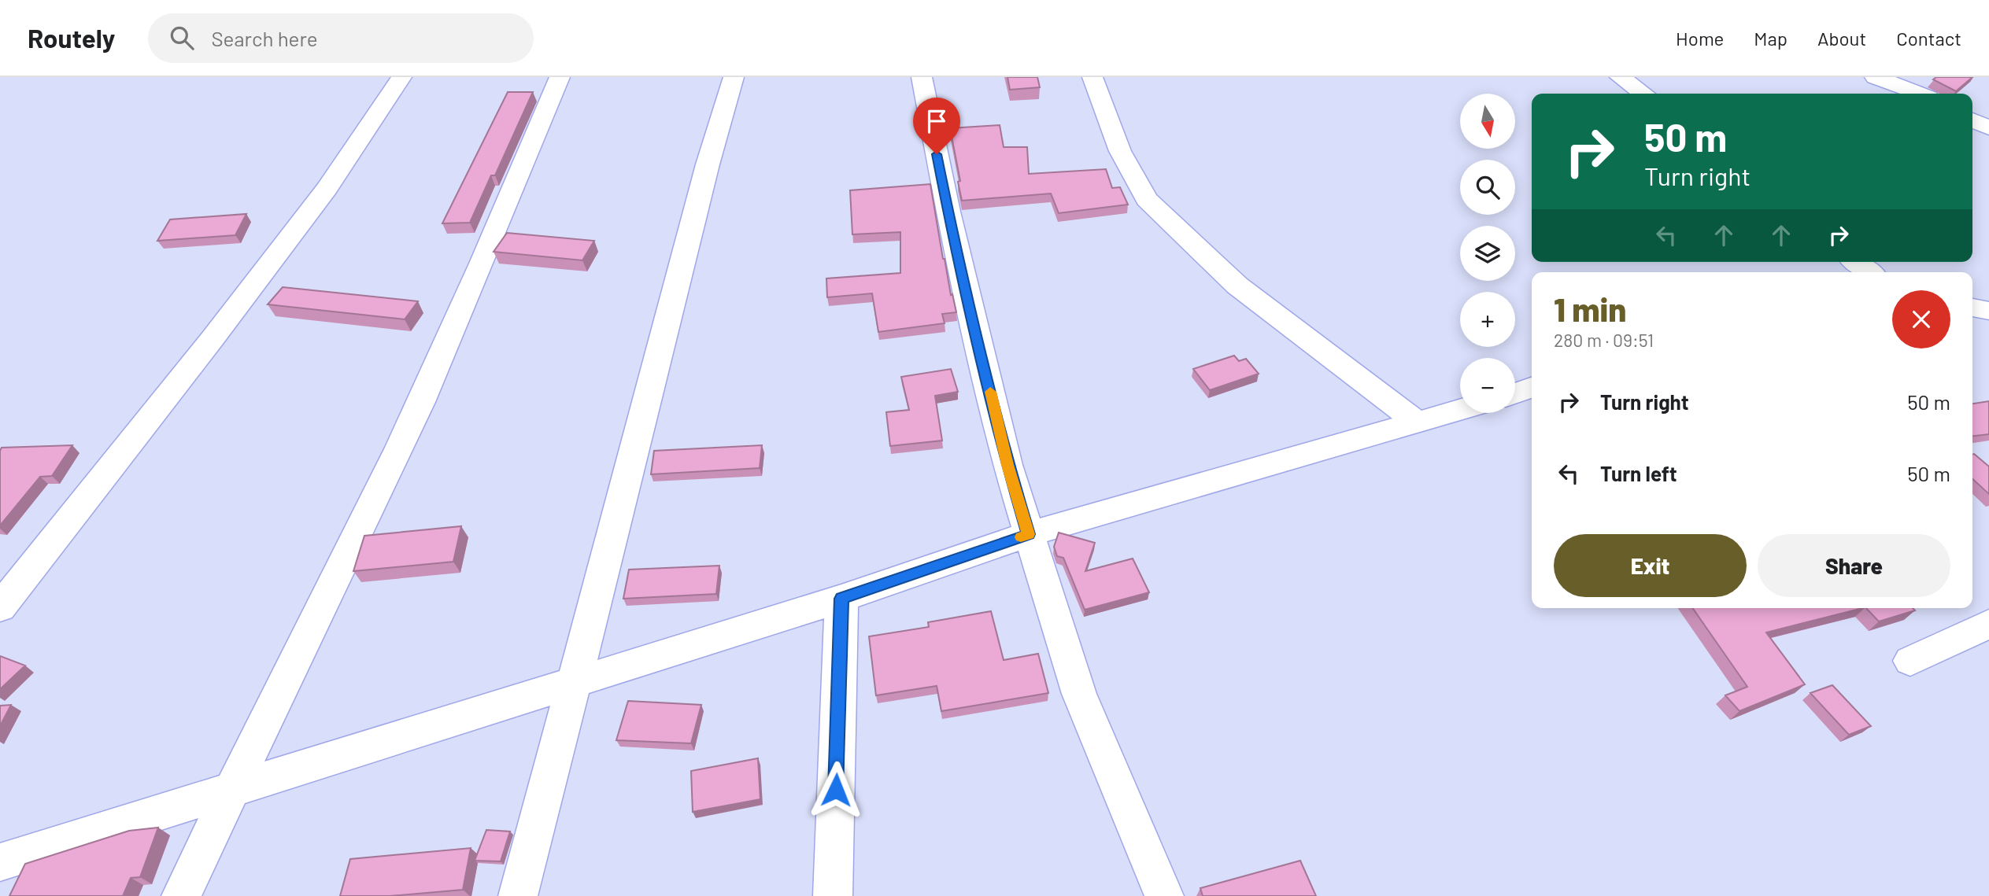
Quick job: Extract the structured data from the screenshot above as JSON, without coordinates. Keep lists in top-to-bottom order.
{
  "north": "bottom",
  "page": {
    "header": "Routely",
    "search": "Search here",
    "nav": [
      "Home",
      "Map",
      "About",
      "Contact"
    ],
    "map_buttons": ["+", "−"],
    "turn": ["50 m", "Turn right"],
    "heading": ["1 min", "280 m · 09:51"],
    "list": [
      {
        "name": "Turn right",
        "value": "50 m"
      },
      {
        "name": "Turn left",
        "value": "50 m"
      }
    ],
    "buttons": ["Exit", "Share"]
  }
}
